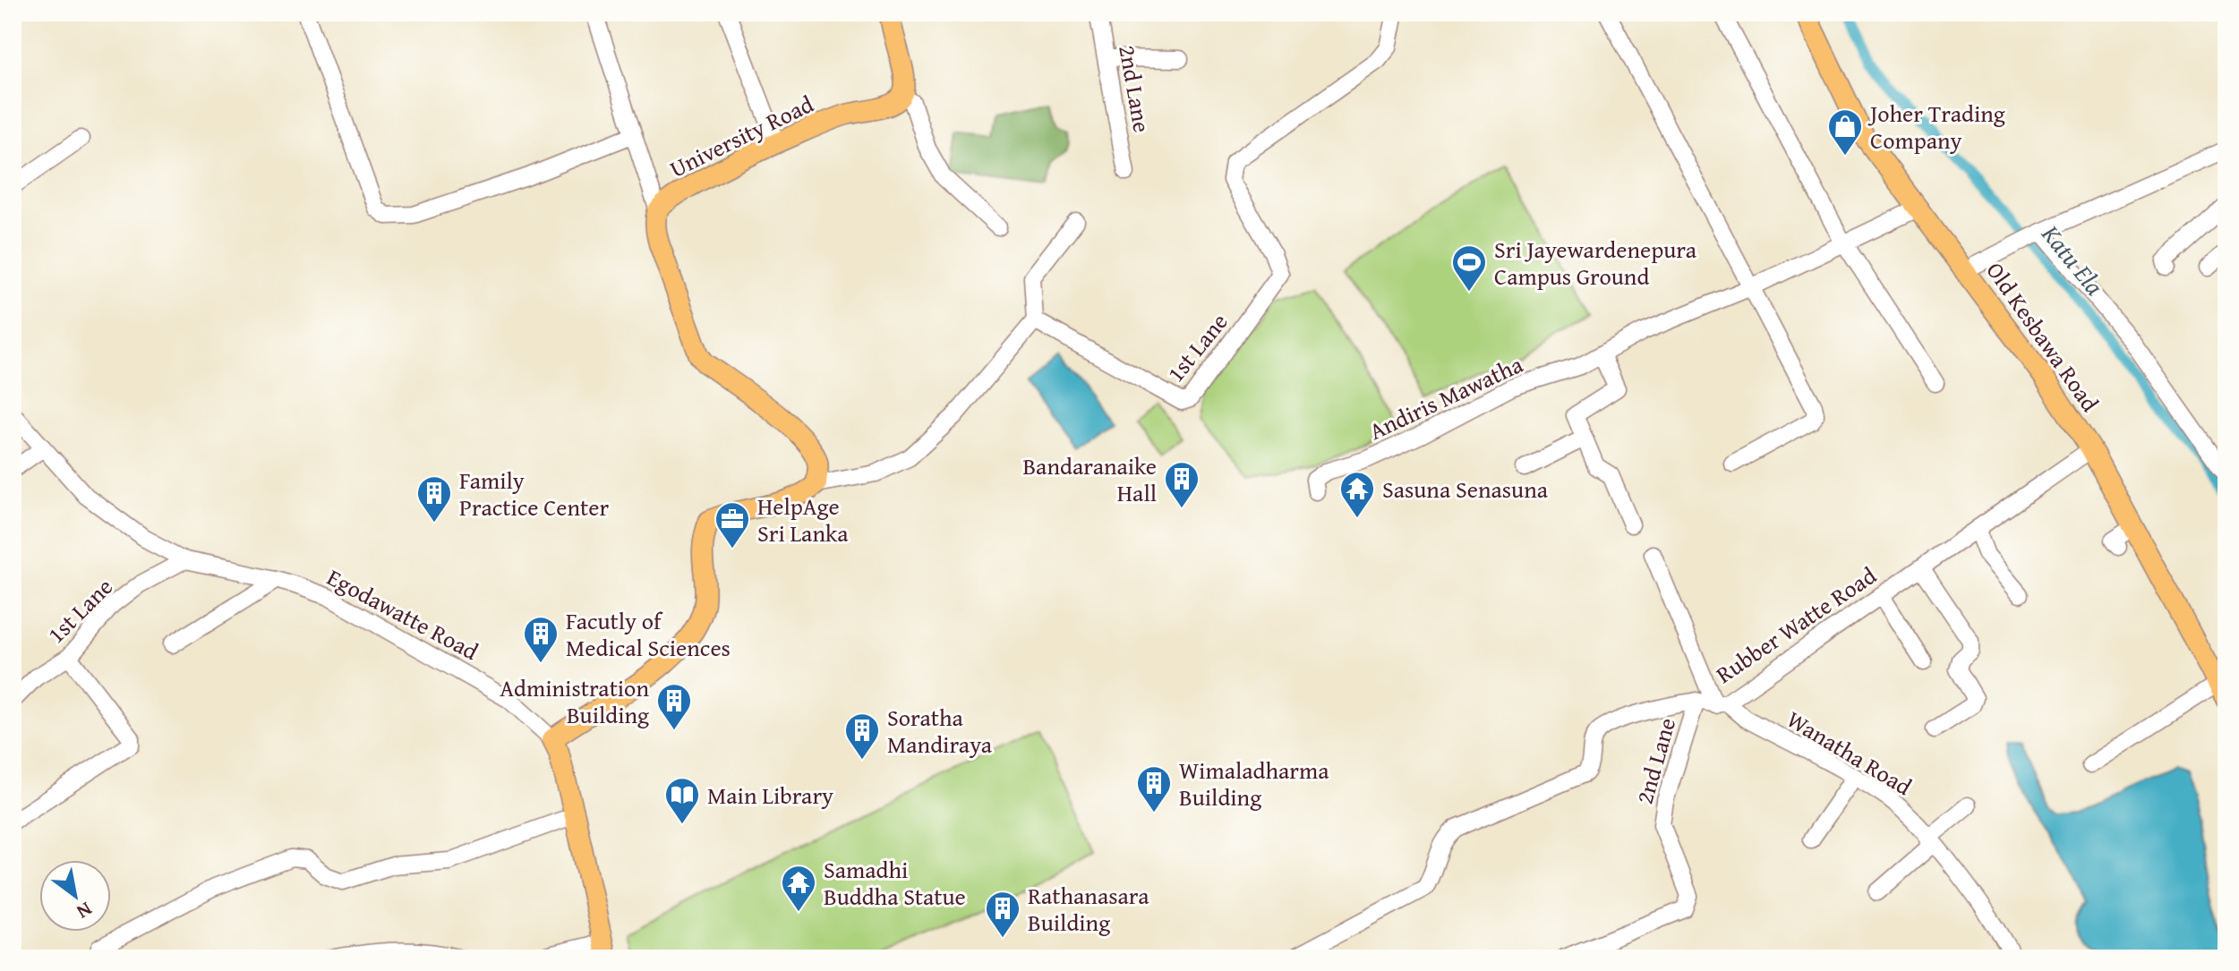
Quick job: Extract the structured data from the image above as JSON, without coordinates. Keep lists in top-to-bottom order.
{
  "streets": {
    "main road": ["University Road", "Old Kesbawa Road"],
    "street": [
      "2nd Lane",
      "1st Lane",
      "Andiris Mawatha",
      "Egodawatte Road",
      "Rubber Watte Road",
      "Wanatha Road"
    ]
  },
  "crossings": [
    ["2nd Lane", "Rubber Watte Road"],
    ["Old Kesbawa Road", "Andiris Mawatha"],
    ["Old Kesbawa Road", "Rubber Watte Road"],
    ["1st Lane", "Egodawatte Road"],
    ["Rubber Watte Road", "Wanatha Road"]
  ],
  "water": ["Katu Ela"],
  "places": {
    "shop": ["Joher Trading Company"],
    "sports": ["Sri Jayewardenepura Campus Ground"],
    "building": [
      "Bandaranaike Hall",
      "Family Practice Center",
      "Facutly of Medical Sciences",
      "Administration Building",
      "Soratha Mandiraya",
      "Wimaladharma Building",
      "Rathanasara Building"
    ],
    "temple": ["Sasuna Senasuna", "Samadhi Buddha Statue"],
    "office": ["HelpAge Sri Lanka"],
    "library": ["Main Library"]
  },
  "north": "bottom right"
}
